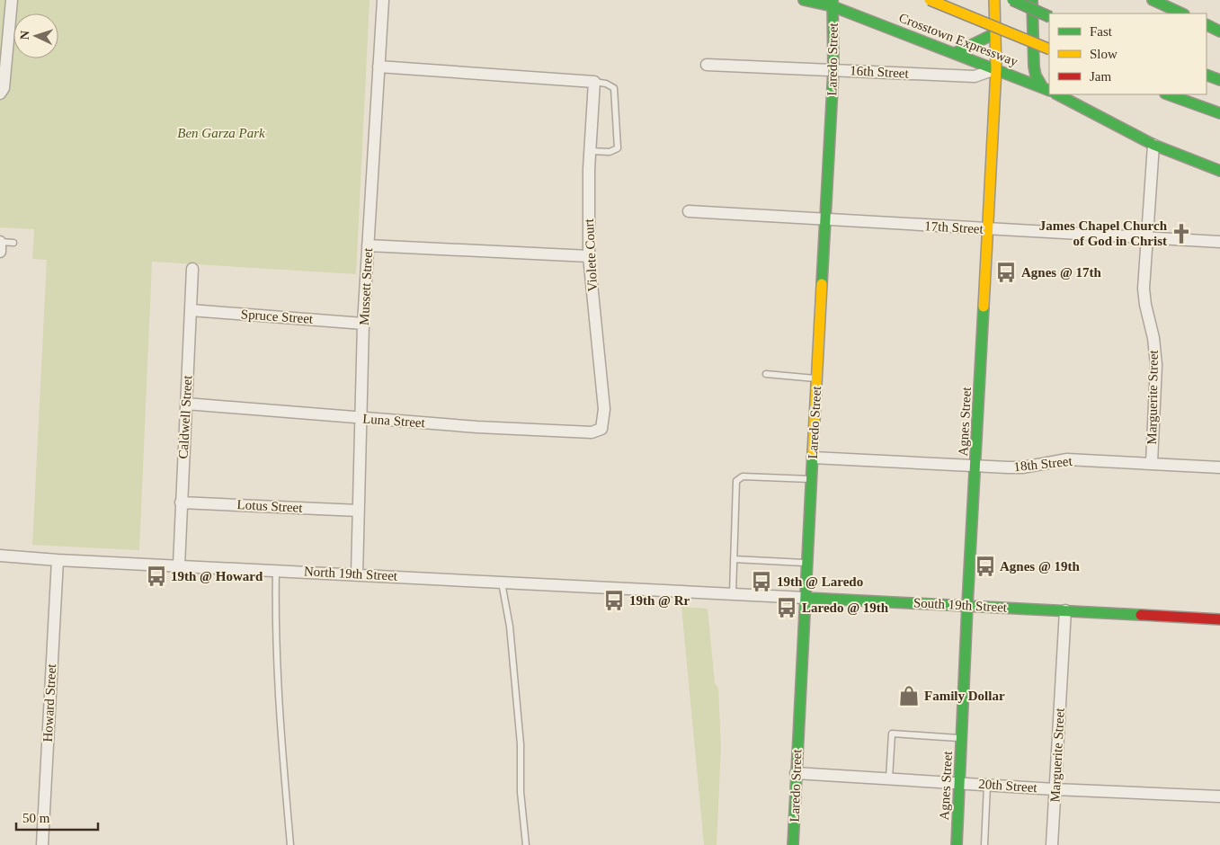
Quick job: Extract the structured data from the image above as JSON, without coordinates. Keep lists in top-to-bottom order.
{
  "streets": {
    "main road": [
      "Crosstown Expressway",
      "Laredo Street",
      "Agnes Street",
      "South 19th Street"
    ],
    "street": [
      "16th Street",
      "17th Street",
      "Violete Court",
      "Mussett Street",
      "Spruce Street",
      "Marguerite Street",
      "Caldwell Street",
      "Luna Street",
      "18th Street",
      "Lotus Street",
      "North 19th Street",
      "Howard Street",
      "20th Street"
    ]
  },
  "crossings": [
    ["Crosstown Expressway", "Laredo Street"],
    ["Crosstown Expressway", "16th Street"],
    ["Crosstown Expressway", "Agnes Street"],
    ["Laredo Street", "16th Street"],
    ["Laredo Street", "17th Street"],
    ["Laredo Street", "18th Street"],
    ["Laredo Street", "South 19th Street"],
    ["Laredo Street", "20th Street"],
    ["16th Street", "Agnes Street"],
    ["17th Street", "Marguerite Street"],
    ["17th Street", "Agnes Street"],
    ["Violete Court", "Luna Street"],
    ["Mussett Street", "Spruce Street"],
    ["Mussett Street", "Luna Street"],
    ["Mussett Street", "Lotus Street"],
    ["Mussett Street", "North 19th Street"],
    ["Spruce Street", "Caldwell Street"],
    ["Marguerite Street", "18th Street"],
    ["Marguerite Street", "South 19th Street"],
    ["Marguerite Street", "20th Street"],
    ["Caldwell Street", "Luna Street"],
    ["Caldwell Street", "Lotus Street"],
    ["Caldwell Street", "North 19th Street"],
    ["Agnes Street", "18th Street"],
    ["Agnes Street", "South 19th Street"],
    ["Agnes Street", "20th Street"],
    ["North 19th Street", "South 19th Street"],
    ["North 19th Street", "Howard Street"]
  ],
  "parks": ["Ben Garza Park"],
  "places": {
    "church": ["James Chapel Church of God in Christ"],
    "bus stop": [
      "Agnes @ 17th",
      "Agnes @ 19th",
      "19th @ Howard",
      "19th @ Laredo",
      "19th @ Rr",
      "Laredo @ 19th"
    ],
    "shop": ["Family Dollar"]
  },
  "legend": ["Fast", "Slow", "Jam"],
  "scale_bar": "50 m",
  "north": "left"
}
